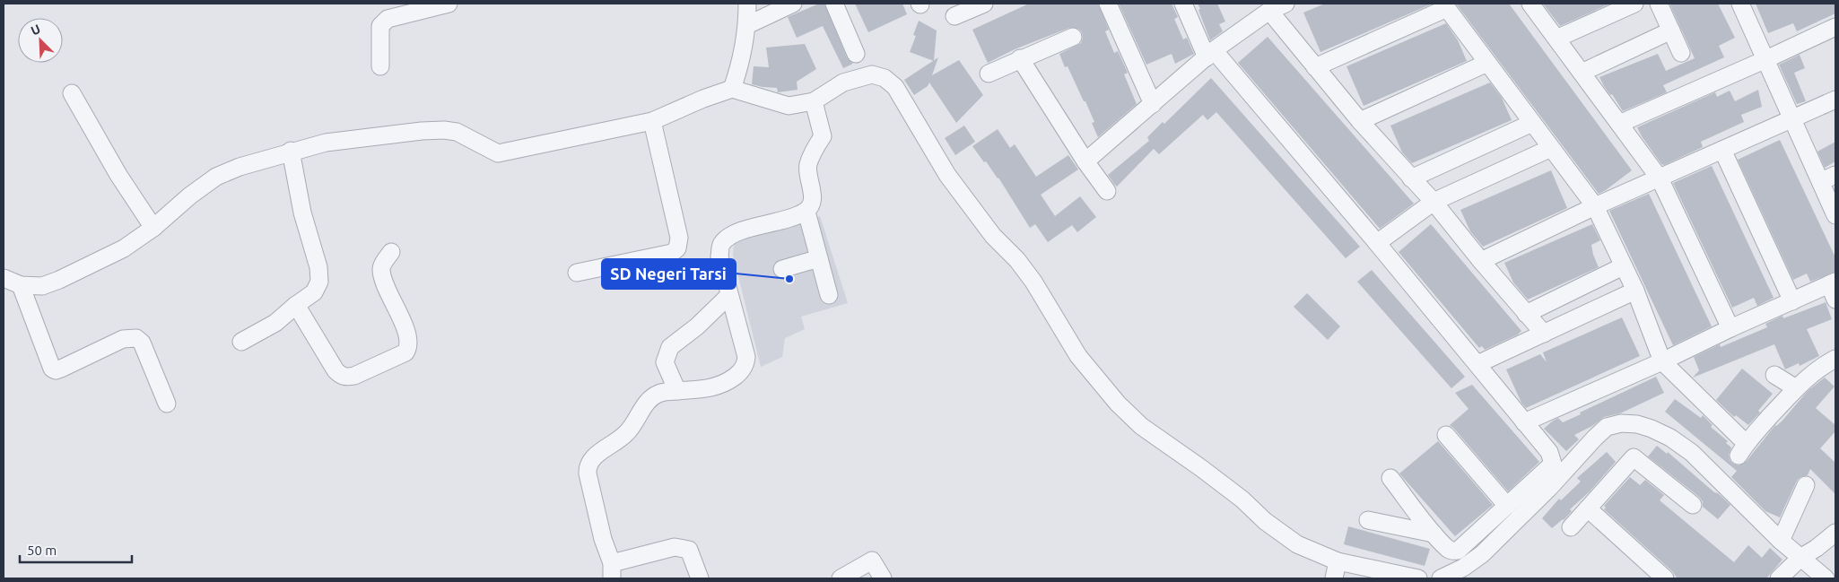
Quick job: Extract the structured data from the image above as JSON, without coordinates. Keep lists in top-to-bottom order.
{
  "places": ["SD Negeri Tarsi"],
  "scale_bar": "50 m",
  "north": "top left"
}
